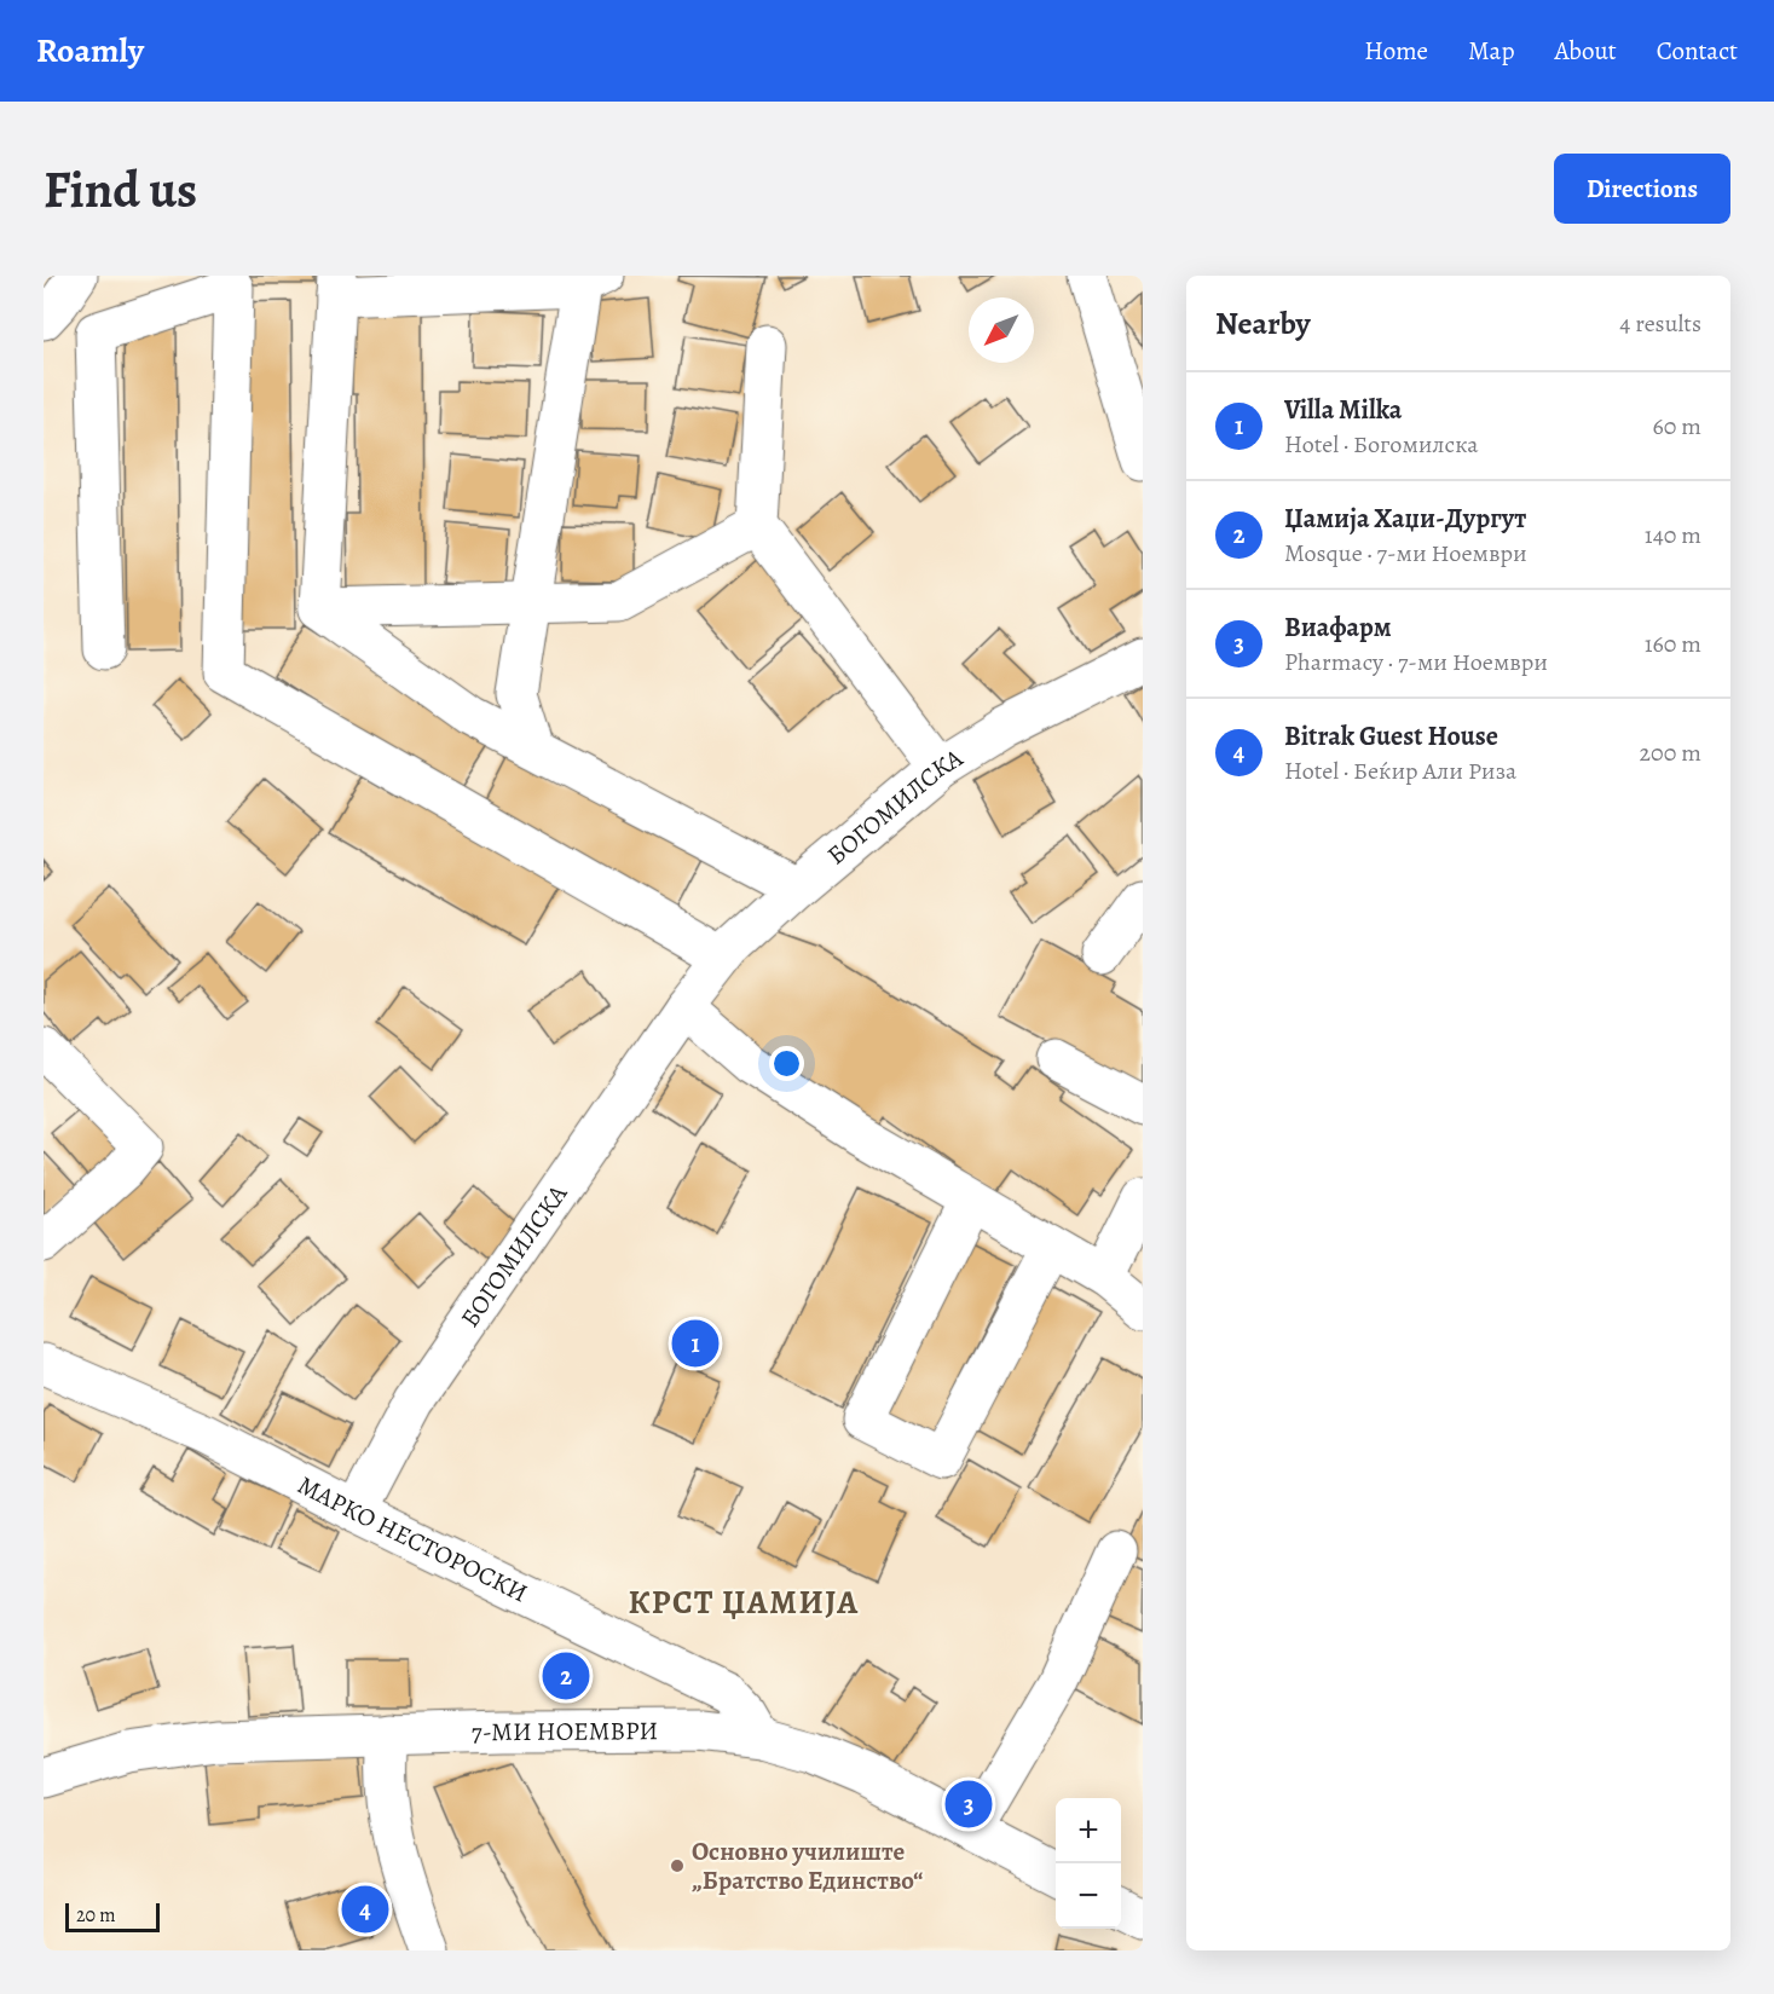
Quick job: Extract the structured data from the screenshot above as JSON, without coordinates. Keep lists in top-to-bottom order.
{
  "streets": {
    "street": ["БОГОМИЛСКА", "МАРКО НЕСТОРОСКИ", "7-МИ НОЕМВРИ"]
  },
  "crossings": [
    ["БОГОМИЛСКА", "МАРКО НЕСТОРОСКИ"],
    ["МАРКО НЕСТОРОСКИ", "7-МИ НОЕМВРИ"]
  ],
  "districts": ["КРСТ ЏАМИЈА"],
  "places": ["Основно училиште „Братство Единство“"],
  "scale_bar": "20 m",
  "north": "bottom left",
  "page": {
    "header": "Roamly",
    "nav": [
      "Home",
      "Map",
      "About",
      "Contact"
    ],
    "buttons": "Directions",
    "title": "Find us",
    "heading": ["Nearby", "4 results"],
    "list": [
      {
        "mark": "1",
        "name": "Villa Milka",
        "note": "Hotel · Богомилска",
        "value": "60 m"
      },
      {
        "mark": "2",
        "name": "Џамија Хаџи-Дургут",
        "note": "Mosque · 7-ми Ноември",
        "value": "140 m"
      },
      {
        "mark": "3",
        "name": "Виафарм",
        "note": "Pharmacy · 7-ми Ноември",
        "value": "160 m"
      },
      {
        "mark": "4",
        "name": "Bitrak Guest House",
        "note": "Hotel · Беќир Али Риза",
        "value": "200 m"
      }
    ],
    "pins": [
      "1",
      "2",
      "3",
      "4"
    ],
    "map_buttons": ["+", "−"],
    "scale": "20 m"
  }
}
